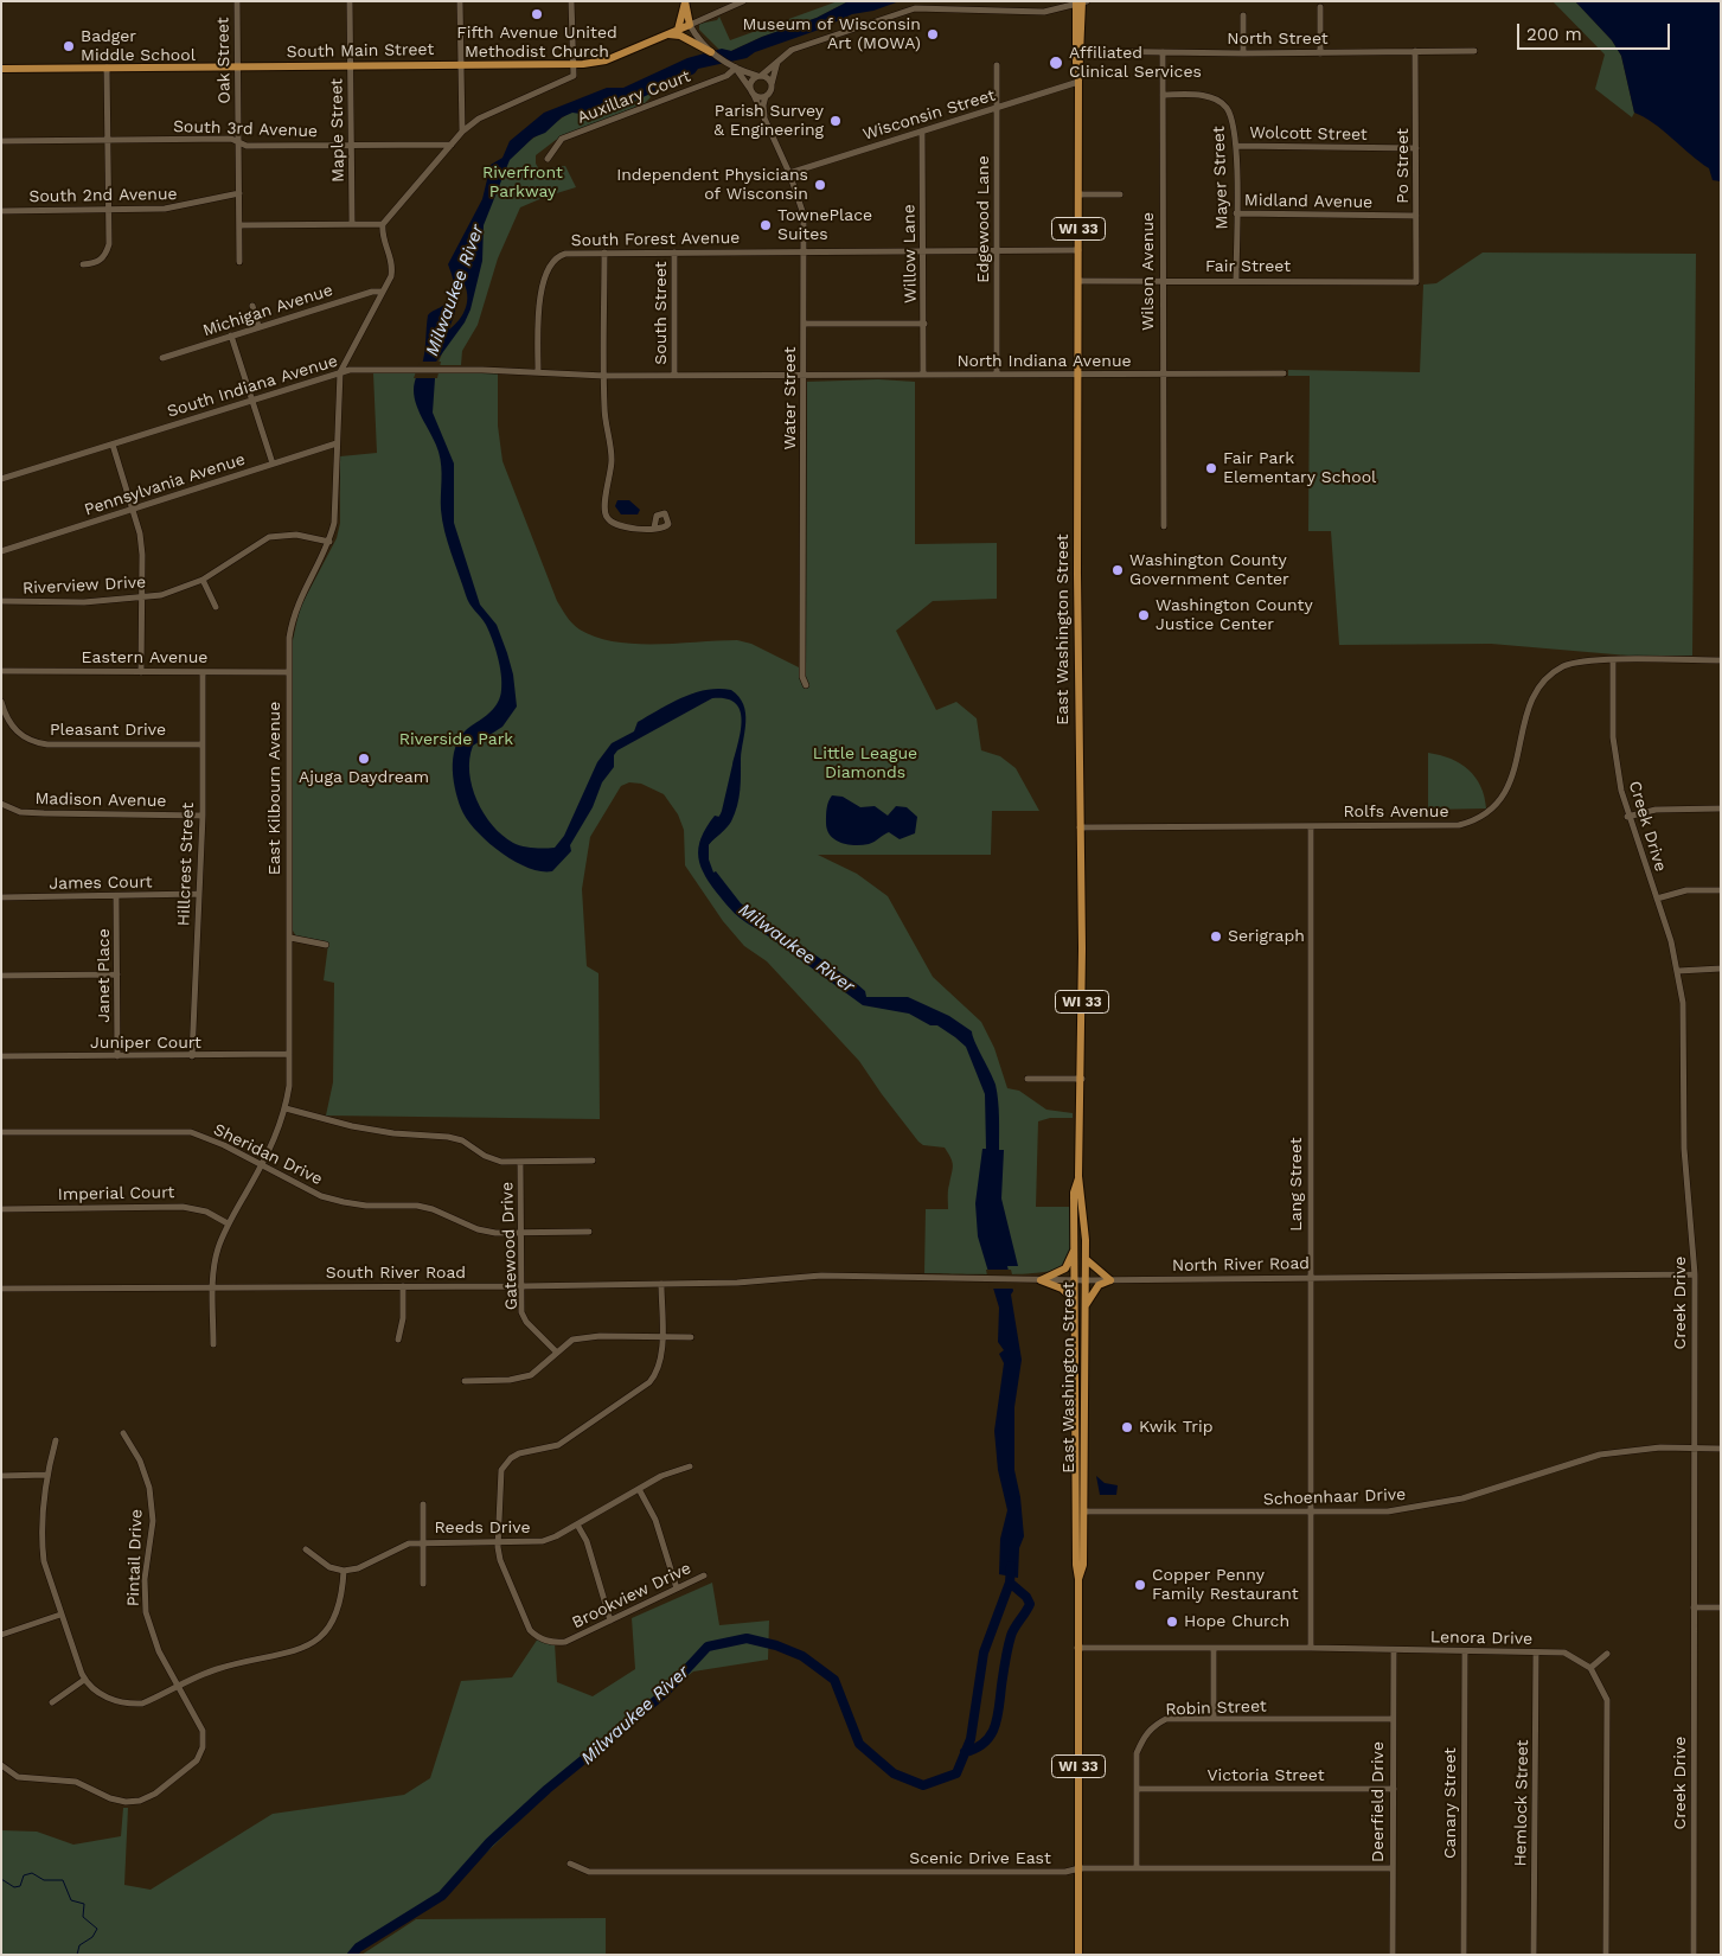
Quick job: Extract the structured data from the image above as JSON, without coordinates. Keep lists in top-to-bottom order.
{
  "streets": {
    "main road": ["South Main Street", "WI 33", "East Washington Street"],
    "street": [
      "North Street",
      "Oak Street",
      "Auxillary Court",
      "Wisconsin Street",
      "South 3rd Avenue",
      "Maple Street",
      "Wolcott Street",
      "Po Street",
      "Mayer Street",
      "South 2nd Avenue",
      "Midland Avenue",
      "Edgewood Lane",
      "South Forest Avenue",
      "Willow Lane",
      "Fair Street",
      "Wilson Avenue",
      "Michigan Avenue",
      "South Street",
      "North Indiana Avenue",
      "South Indiana Avenue",
      "Water Street",
      "Pennsylvania Avenue",
      "Riverview Drive",
      "Eastern Avenue",
      "Pleasant Drive",
      "East Kilbourn Avenue",
      "Madison Avenue",
      "Rolfs Avenue",
      "Creek Drive",
      "Hillcrest Street",
      "James Court",
      "Janet Place",
      "Juniper Court",
      "Sheridan Drive",
      "Lang Street",
      "Imperial Court",
      "Gatewood Drive",
      "North River Road",
      "South River Road",
      "Schoenhaar Drive",
      "Reeds Drive",
      "Pintail Drive",
      "Brookview Drive",
      "Lenora Drive",
      "Robin Street",
      "Victoria Street",
      "Deerfield Drive",
      "Canary Street",
      "Hemlock Street",
      "Scenic Drive East"
    ]
  },
  "crossings": [
    ["North Street", "Po Street"],
    ["North Street", "Wilson Avenue"],
    ["North Street", "East Washington Street"],
    ["South Main Street", "Oak Street"],
    ["South Main Street", "Maple Street"],
    ["Oak Street", "South 3rd Avenue"],
    ["Oak Street", "South 2nd Avenue"],
    ["Auxillary Court", "Water Street"],
    ["Wisconsin Street", "Edgewood Lane"],
    ["Wisconsin Street", "Willow Lane"],
    ["Wisconsin Street", "Water Street"],
    ["Wisconsin Street", "East Washington Street"],
    ["South 3rd Avenue", "Maple Street"],
    ["Wolcott Street", "Po Street"],
    ["Wolcott Street", "Mayer Street"],
    ["Po Street", "Midland Avenue"],
    ["Po Street", "Fair Street"],
    ["Mayer Street", "Midland Avenue"],
    ["Mayer Street", "Fair Street"],
    ["Mayer Street", "Wilson Avenue"],
    ["Edgewood Lane", "South Forest Avenue"],
    ["Edgewood Lane", "North Indiana Avenue"],
    ["South Forest Avenue", "Willow Lane"],
    ["South Forest Avenue", "South Street"],
    ["South Forest Avenue", "South Indiana Avenue"],
    ["South Forest Avenue", "Water Street"],
    ["South Forest Avenue", "East Washington Street"],
    ["Willow Lane", "North Indiana Avenue"],
    ["Fair Street", "Wilson Avenue"],
    ["Fair Street", "East Washington Street"],
    ["Wilson Avenue", "North Indiana Avenue"],
    ["Michigan Avenue", "East Kilbourn Avenue"],
    ["South Street", "South Indiana Avenue"],
    ["North Indiana Avenue", "South Indiana Avenue"],
    ["North Indiana Avenue", "Water Street"],
    ["North Indiana Avenue", "East Washington Street"],
    ["South Indiana Avenue", "Water Street"],
    ["South Indiana Avenue", "East Kilbourn Avenue"],
    ["Pennsylvania Avenue", "East Kilbourn Avenue"],
    ["Riverview Drive", "East Kilbourn Avenue"],
    ["East Washington Street", "Rolfs Avenue"],
    ["East Washington Street", "North River Road"],
    ["East Washington Street", "Schoenhaar Drive"],
    ["East Washington Street", "Lenora Drive"],
    ["East Washington Street", "Scenic Drive East"],
    ["Eastern Avenue", "East Kilbourn Avenue"],
    ["Eastern Avenue", "Hillcrest Street"],
    ["Pleasant Drive", "Hillcrest Street"],
    ["East Kilbourn Avenue", "Juniper Court"],
    ["East Kilbourn Avenue", "Sheridan Drive"],
    ["East Kilbourn Avenue", "Imperial Court"],
    ["East Kilbourn Avenue", "South River Road"],
    ["Madison Avenue", "Hillcrest Street"],
    ["Rolfs Avenue", "Creek Drive"],
    ["Rolfs Avenue", "Lang Street"],
    ["Creek Drive", "North River Road"],
    ["Creek Drive", "Schoenhaar Drive"],
    ["Hillcrest Street", "James Court"],
    ["Hillcrest Street", "Juniper Court"],
    ["James Court", "Janet Place"],
    ["Janet Place", "Juniper Court"],
    ["Sheridan Drive", "Gatewood Drive"],
    ["Lang Street", "North River Road"],
    ["Lang Street", "Schoenhaar Drive"],
    ["Lang Street", "Lenora Drive"],
    ["Gatewood Drive", "South River Road"],
    ["North River Road", "South River Road"],
    ["Reeds Drive", "Brookview Drive"],
    ["Lenora Drive", "Deerfield Drive"],
    ["Lenora Drive", "Canary Street"],
    ["Lenora Drive", "Hemlock Street"],
    ["Robin Street", "Victoria Street"],
    ["Robin Street", "Deerfield Drive"],
    ["Robin Street", "Scenic Drive East"],
    ["Victoria Street", "Deerfield Drive"],
    ["Deerfield Drive", "Scenic Drive East"]
  ],
  "water": ["Milwaukee River"],
  "parks": ["Riverfront Parkway", "Riverside Park", "Little League Diamonds"],
  "places": [
    "Fifth Avenue United Methodist Church",
    "Museum of Wisconsin Art (MOWA)",
    "Badger Middle School",
    "Affiliated Clinical Services",
    "Parish Survey & Engineering",
    "Independent Physicians of Wisconsin",
    "TownePlace Suites",
    "Fair Park Elementary School",
    "Washington County Government Center",
    "Washington County Justice Center",
    "Ajuga Daydream",
    "Serigraph",
    "Kwik Trip",
    "Copper Penny Family Restaurant",
    "Hope Church"
  ],
  "scale_bar": "200 m"
}
